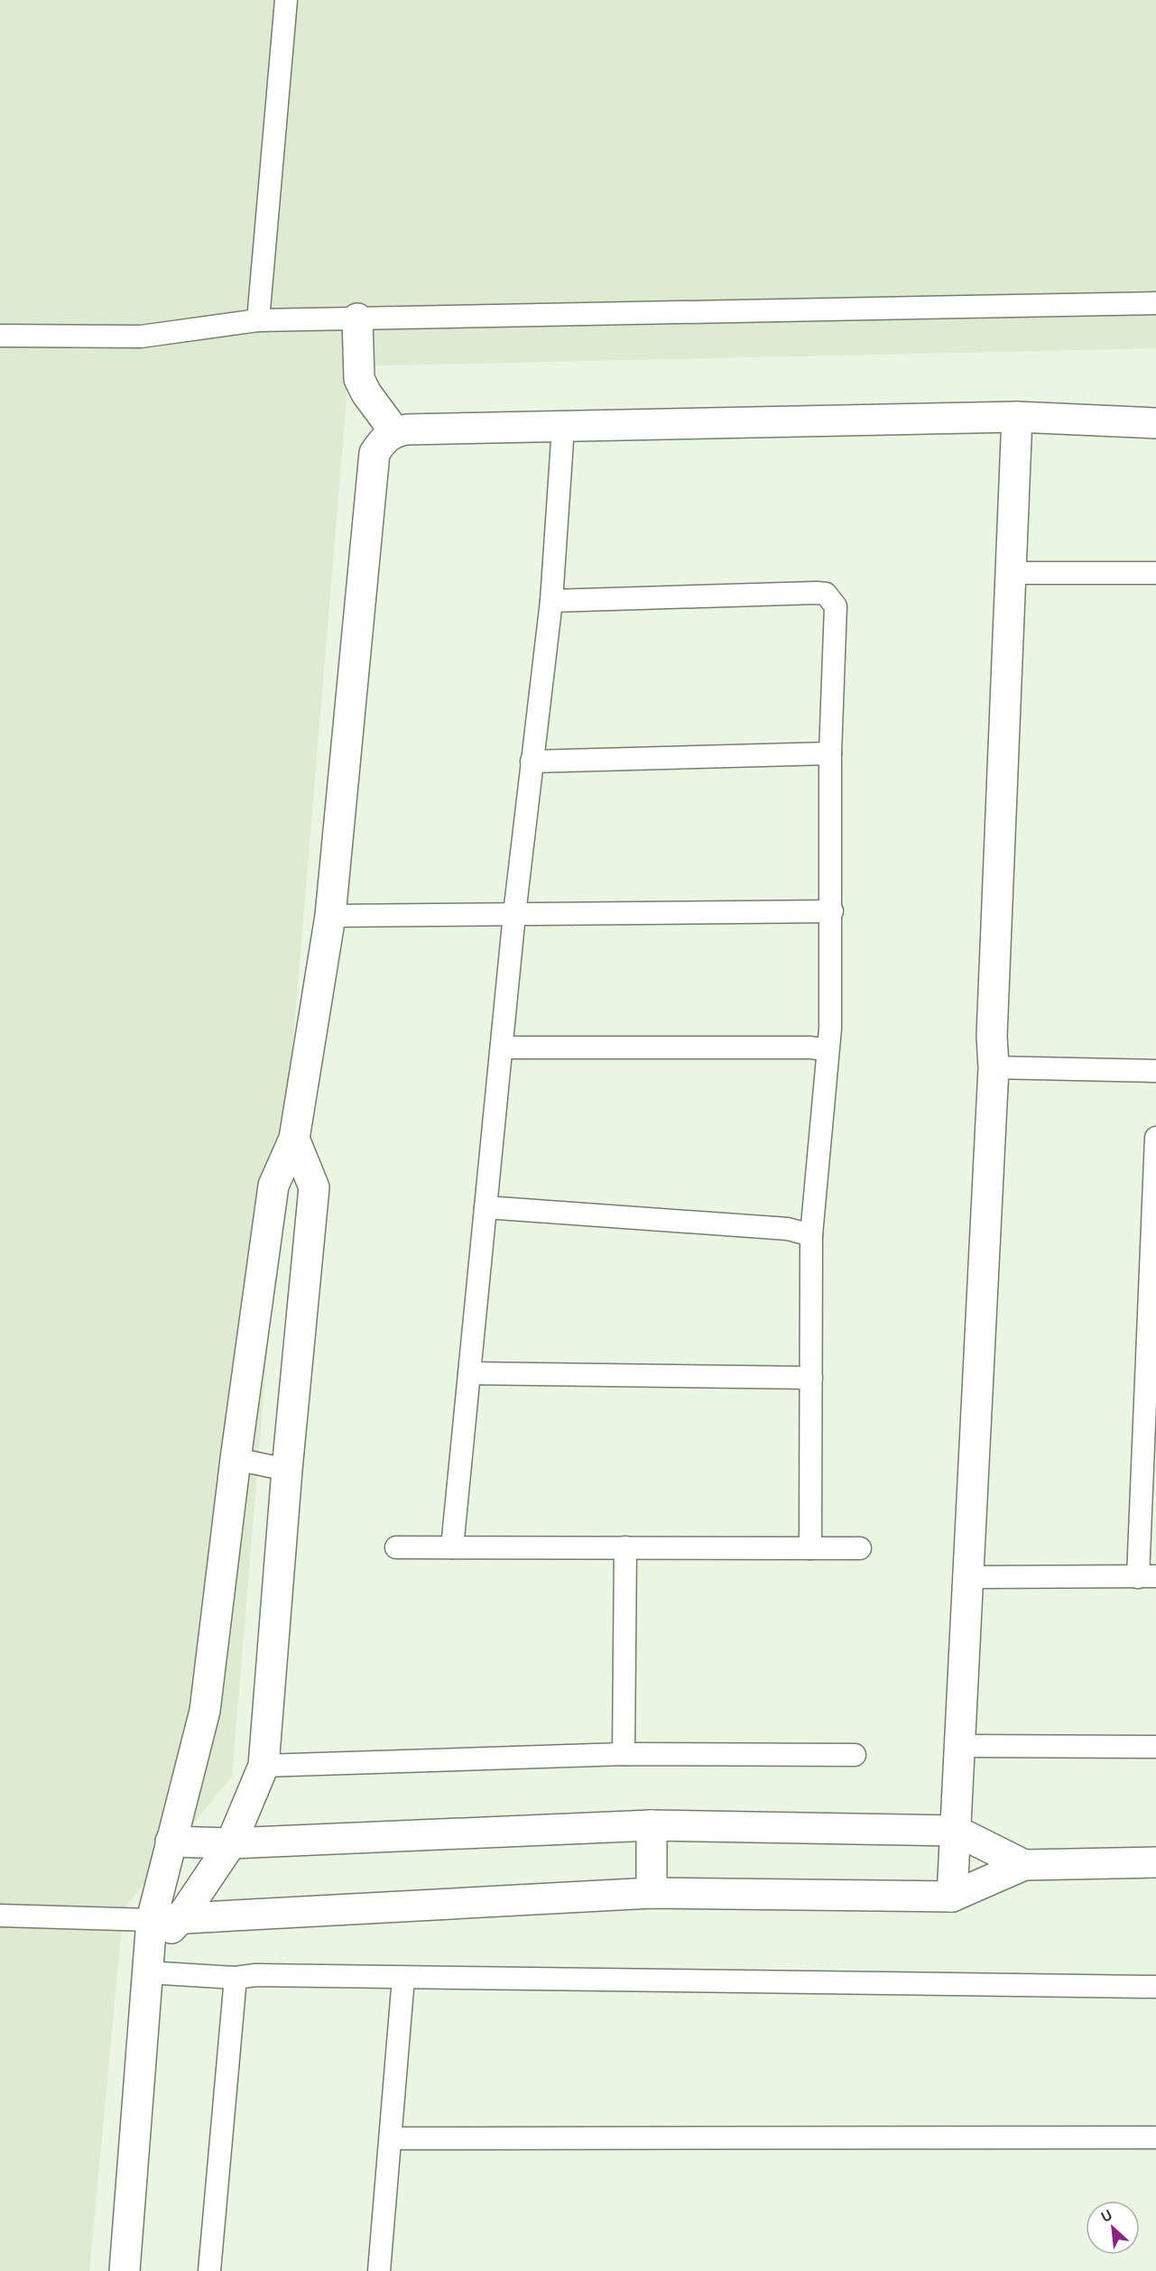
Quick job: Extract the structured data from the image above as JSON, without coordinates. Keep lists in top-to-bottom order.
{
  "north": "top left"
}
